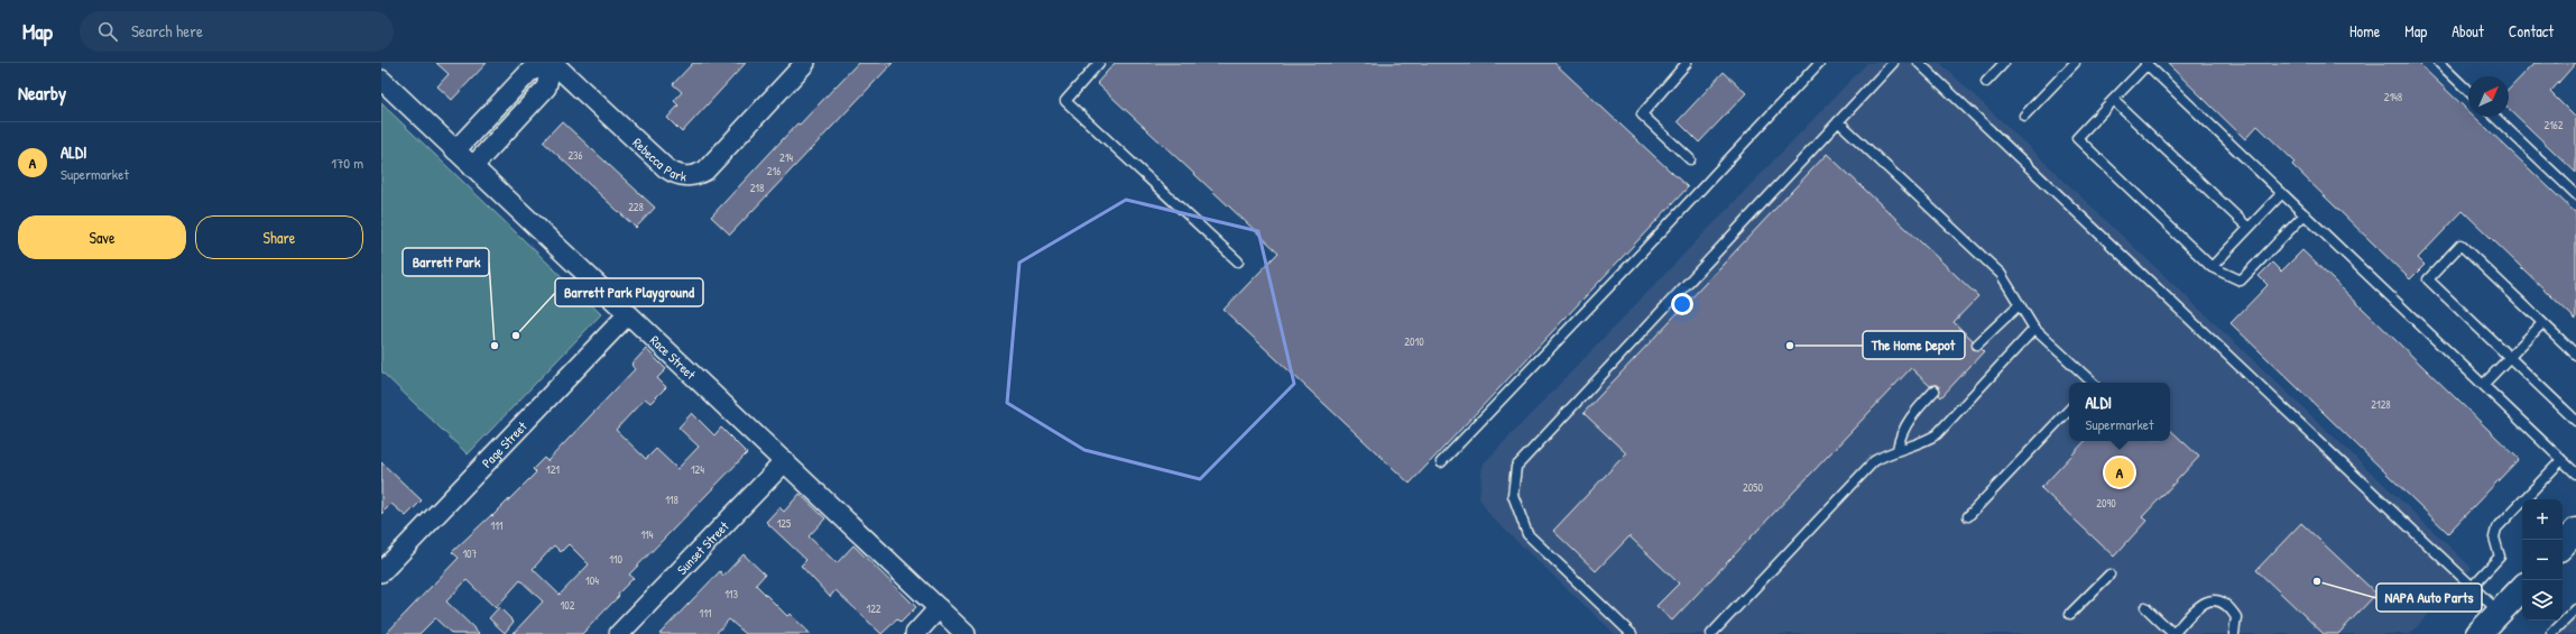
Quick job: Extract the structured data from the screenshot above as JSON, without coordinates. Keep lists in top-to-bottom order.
{
  "streets": {
    "street": [
      "Rebecca Park",
      "Race Street",
      "Page Street",
      "Sunset Street"
    ]
  },
  "crossings": [
    ["Race Street", "Page Street"],
    ["Race Street", "Sunset Street"]
  ],
  "places": [
    "Barrett Park Playground",
    "Barrett Park",
    "The Home Depot",
    "NAPA Auto Parts"
  ],
  "house_numbers": [
    "2148",
    "2162",
    "236",
    "214",
    "216",
    "218",
    "228",
    "2010",
    "2128",
    "121",
    "124",
    "2050",
    "118",
    "2090",
    "125",
    "111",
    "114",
    "107",
    "110",
    "104",
    "113",
    "102",
    "122",
    "111"
  ],
  "north": "top right",
  "page": {
    "header": "Map",
    "search": "Search here",
    "nav": [
      "Home",
      "Map",
      "About",
      "Contact"
    ],
    "heading": "Nearby",
    "list": [
      {
        "mark": "A",
        "name": "ALDI",
        "note": "Supermarket",
        "value": "170 m"
      }
    ],
    "buttons": ["Save", "Share"],
    "popup": ["ALDI", "Supermarket"],
    "pins": "A",
    "map_buttons": ["+", "−"]
  }
}
